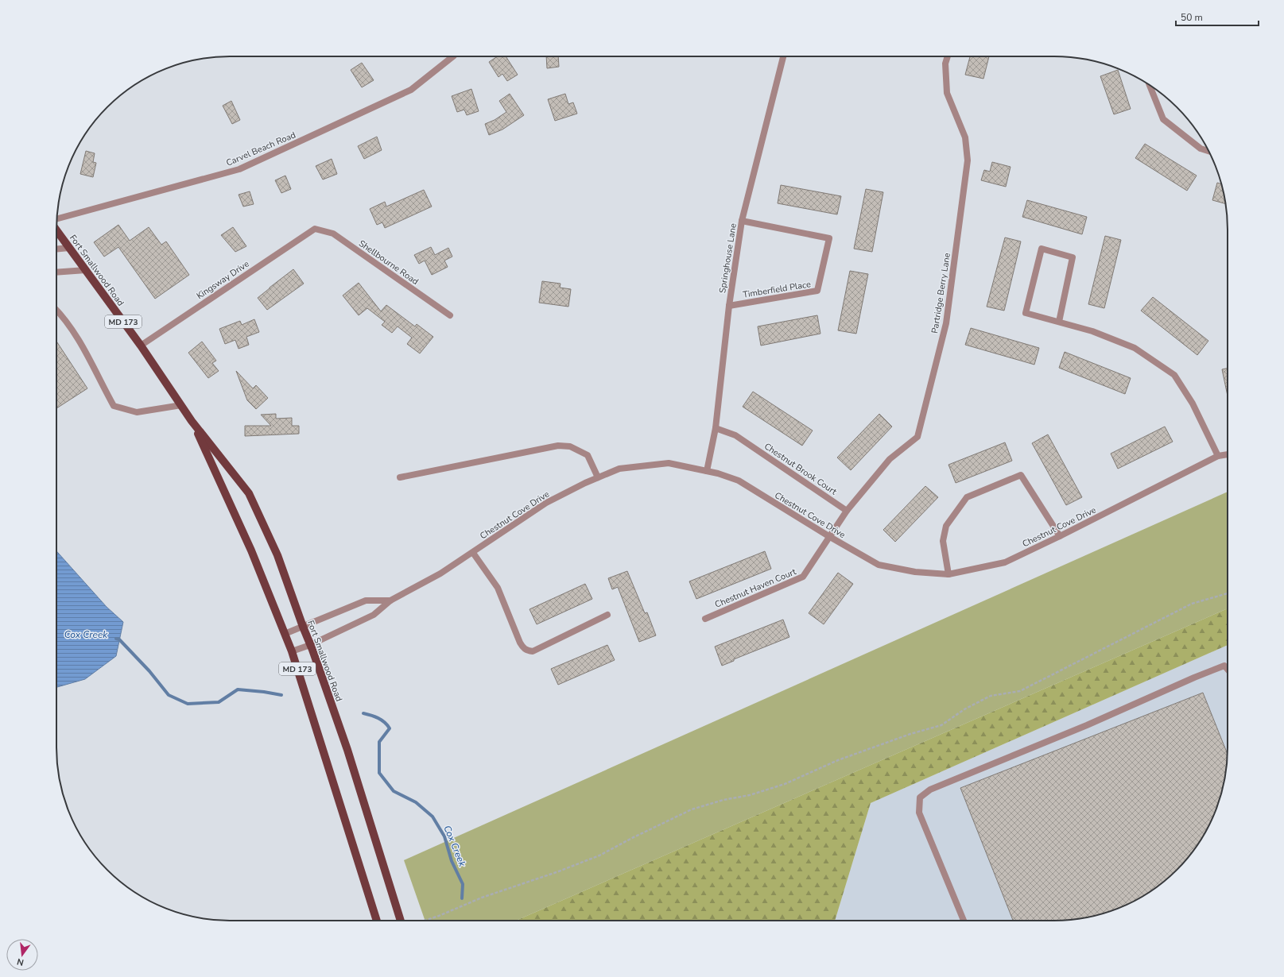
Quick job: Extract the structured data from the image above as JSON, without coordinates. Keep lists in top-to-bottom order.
{
  "streets": {
    "main road": ["Fort Smallwood Road", "MD 173"],
    "street": [
      "Carvel Beach Road",
      "Springhouse Lane",
      "Shellbourne Road",
      "Kingsway Drive",
      "Timberfield Place",
      "Partridge Berry Lane",
      "Chestnut Brook Court",
      "Chestnut Cove Drive",
      "Chestnut Haven Court"
    ]
  },
  "crossings": [
    ["Springhouse Lane", "Timberfield Place"],
    ["Springhouse Lane", "Chestnut Brook Court"],
    ["Springhouse Lane", "Chestnut Cove Drive"],
    ["Shellbourne Road", "Kingsway Drive"],
    ["Fort Smallwood Road", "Kingsway Drive"],
    ["Fort Smallwood Road", "Chestnut Cove Drive"],
    ["Partridge Berry Lane", "Chestnut Brook Court"],
    ["Chestnut Cove Drive", "Chestnut Haven Court"]
  ],
  "water": ["Cox Creek"],
  "scale_bar": "50 m",
  "north": "bottom"
}
